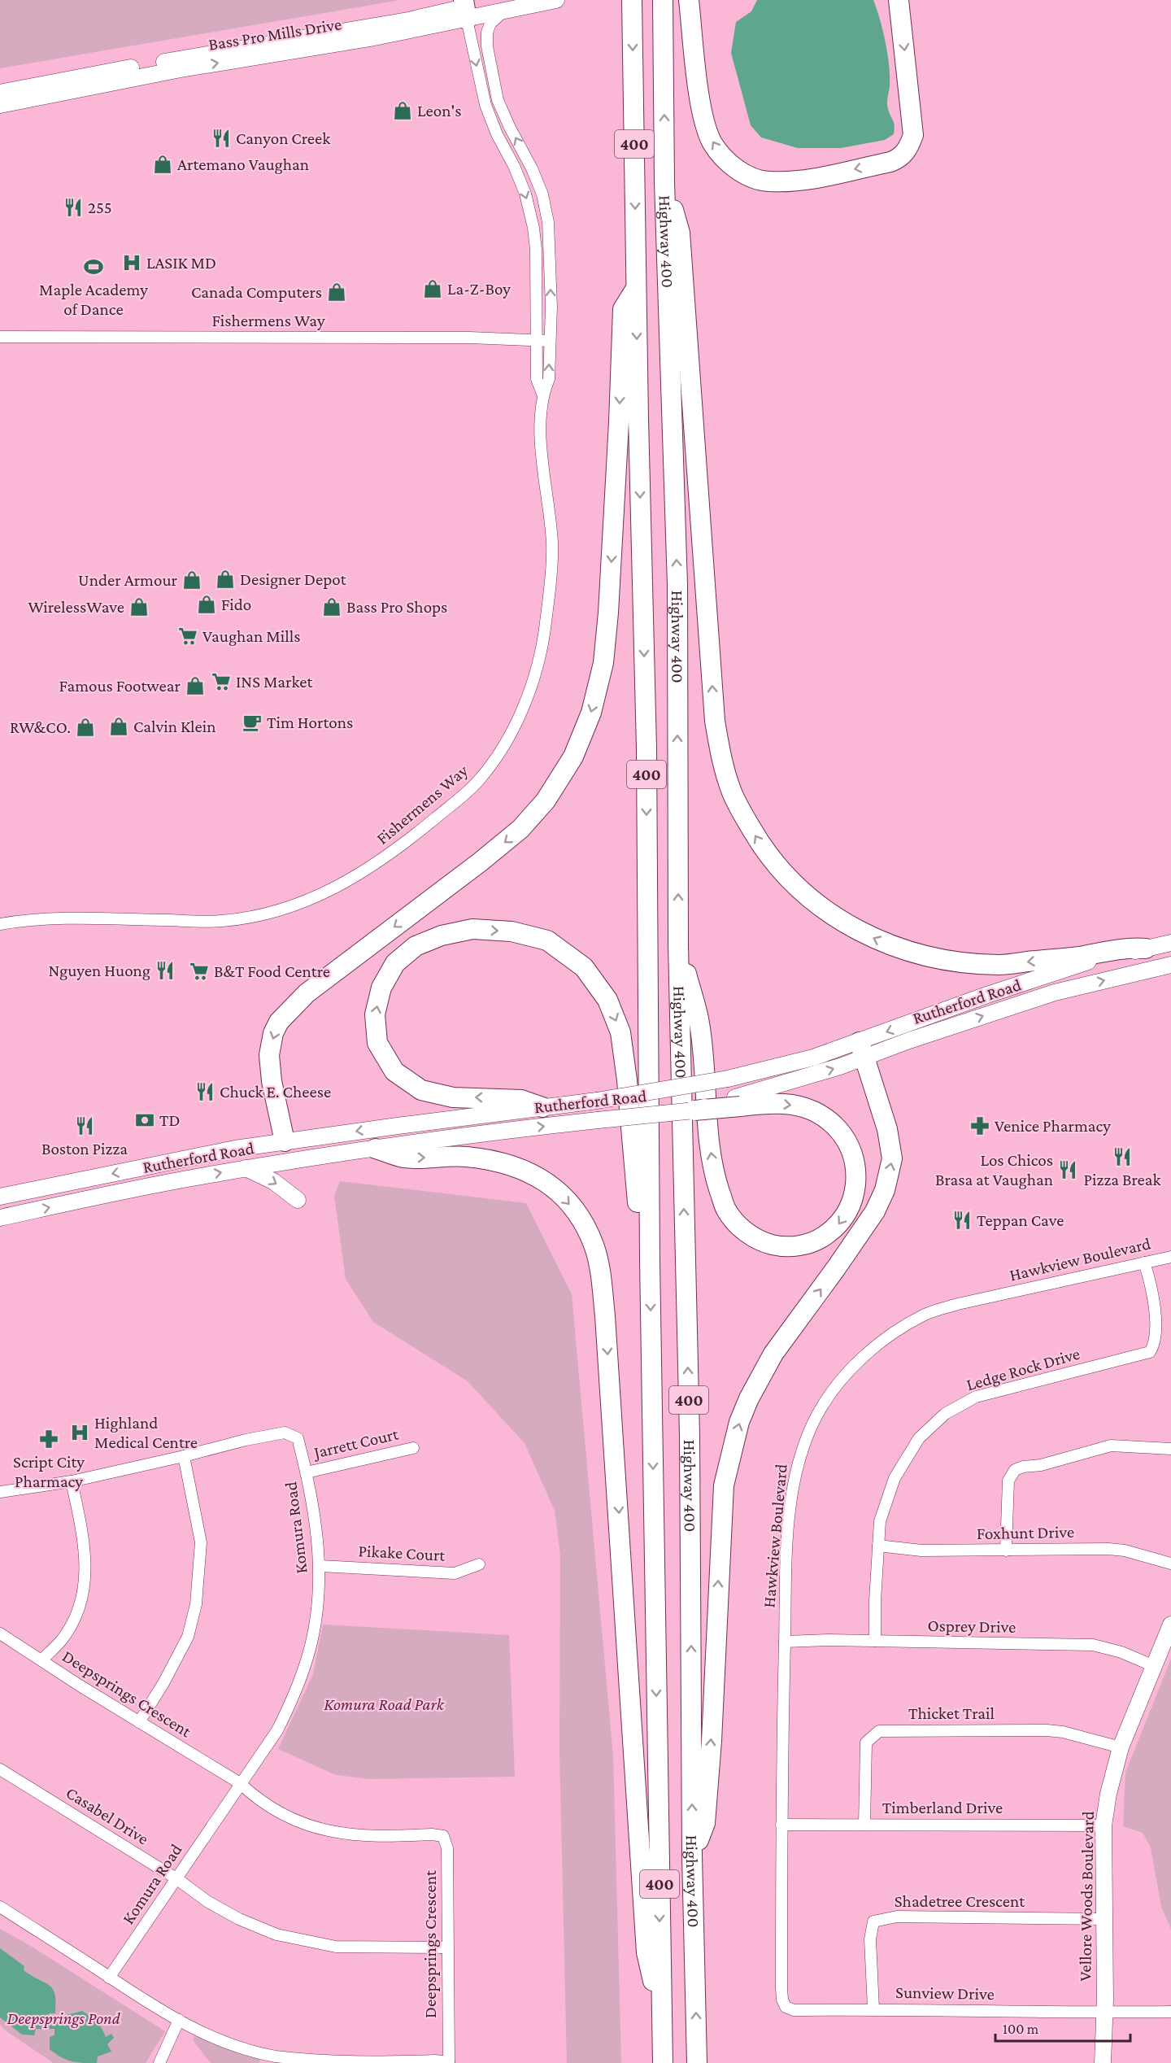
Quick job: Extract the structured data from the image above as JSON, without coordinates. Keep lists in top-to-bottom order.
{
  "streets": {
    "highway": ["400", "Highway 400"],
    "main road": ["Bass Pro Mills Drive", "Rutherford Road", "Vellore Woods Boulevard"],
    "street": [
      "Fishermens Way",
      "Hawkview Boulevard",
      "Ledge Rock Drive",
      "Jarrett Court",
      "Komura Road",
      "Foxhunt Drive",
      "Pikake Court",
      "Osprey Drive",
      "Deepsprings Crescent",
      "Thicket Trail",
      "Timberland Drive",
      "Casabel Drive",
      "Shadetree Crescent",
      "Sunview Drive"
    ]
  },
  "crossings": [
    ["Bass Pro Mills Drive", "Fishermens Way"],
    ["Hawkview Boulevard", "Ledge Rock Drive"],
    ["Hawkview Boulevard", "Osprey Drive"],
    ["Hawkview Boulevard", "Timberland Drive"],
    ["Hawkview Boulevard", "Sunview Drive"],
    ["Ledge Rock Drive", "Foxhunt Drive"],
    ["Ledge Rock Drive", "Osprey Drive"],
    ["Jarrett Court", "Komura Road"],
    ["Komura Road", "Pikake Court"],
    ["Komura Road", "Deepsprings Crescent"],
    ["Komura Road", "Casabel Drive"],
    ["Osprey Drive", "Vellore Woods Boulevard"],
    ["Deepsprings Crescent", "Casabel Drive"],
    ["Thicket Trail", "Timberland Drive"],
    ["Thicket Trail", "Vellore Woods Boulevard"],
    ["Timberland Drive", "Vellore Woods Boulevard"],
    ["Vellore Woods Boulevard", "Shadetree Crescent"],
    ["Vellore Woods Boulevard", "Sunview Drive"],
    ["Shadetree Crescent", "Sunview Drive"]
  ],
  "parks": ["Komura Road Park", "Deepsprings Pond"],
  "places": {
    "shop": [
      "Leon's",
      "Artemano Vaughan",
      "La-Z-Boy",
      "Canada Computers",
      "Designer Depot",
      "Under Armour",
      "Fido",
      "WirelessWave",
      "Bass Pro Shops",
      "Famous Footwear",
      "Calvin Klein",
      "RW&CO."
    ],
    "restaurant": [
      "Canyon Creek",
      "255",
      "Nguyen Huong",
      "Chuck E. Cheese",
      "Boston Pizza",
      "Pizza Break",
      "Los Chicos Brasa at Vaughan",
      "Teppan Cave"
    ],
    "hospital": ["LASIK MD", "Highland Medical Centre"],
    "sports": ["Maple Academy of Dance"],
    "supermarket": ["Vaughan Mills", "INS Market", "B&T Food Centre"],
    "cafe": ["Tim Hortons"],
    "bank": ["TD"],
    "pharmacy": ["Venice Pharmacy", "Script City Pharmacy"]
  },
  "scale_bar": "100 m"
}
